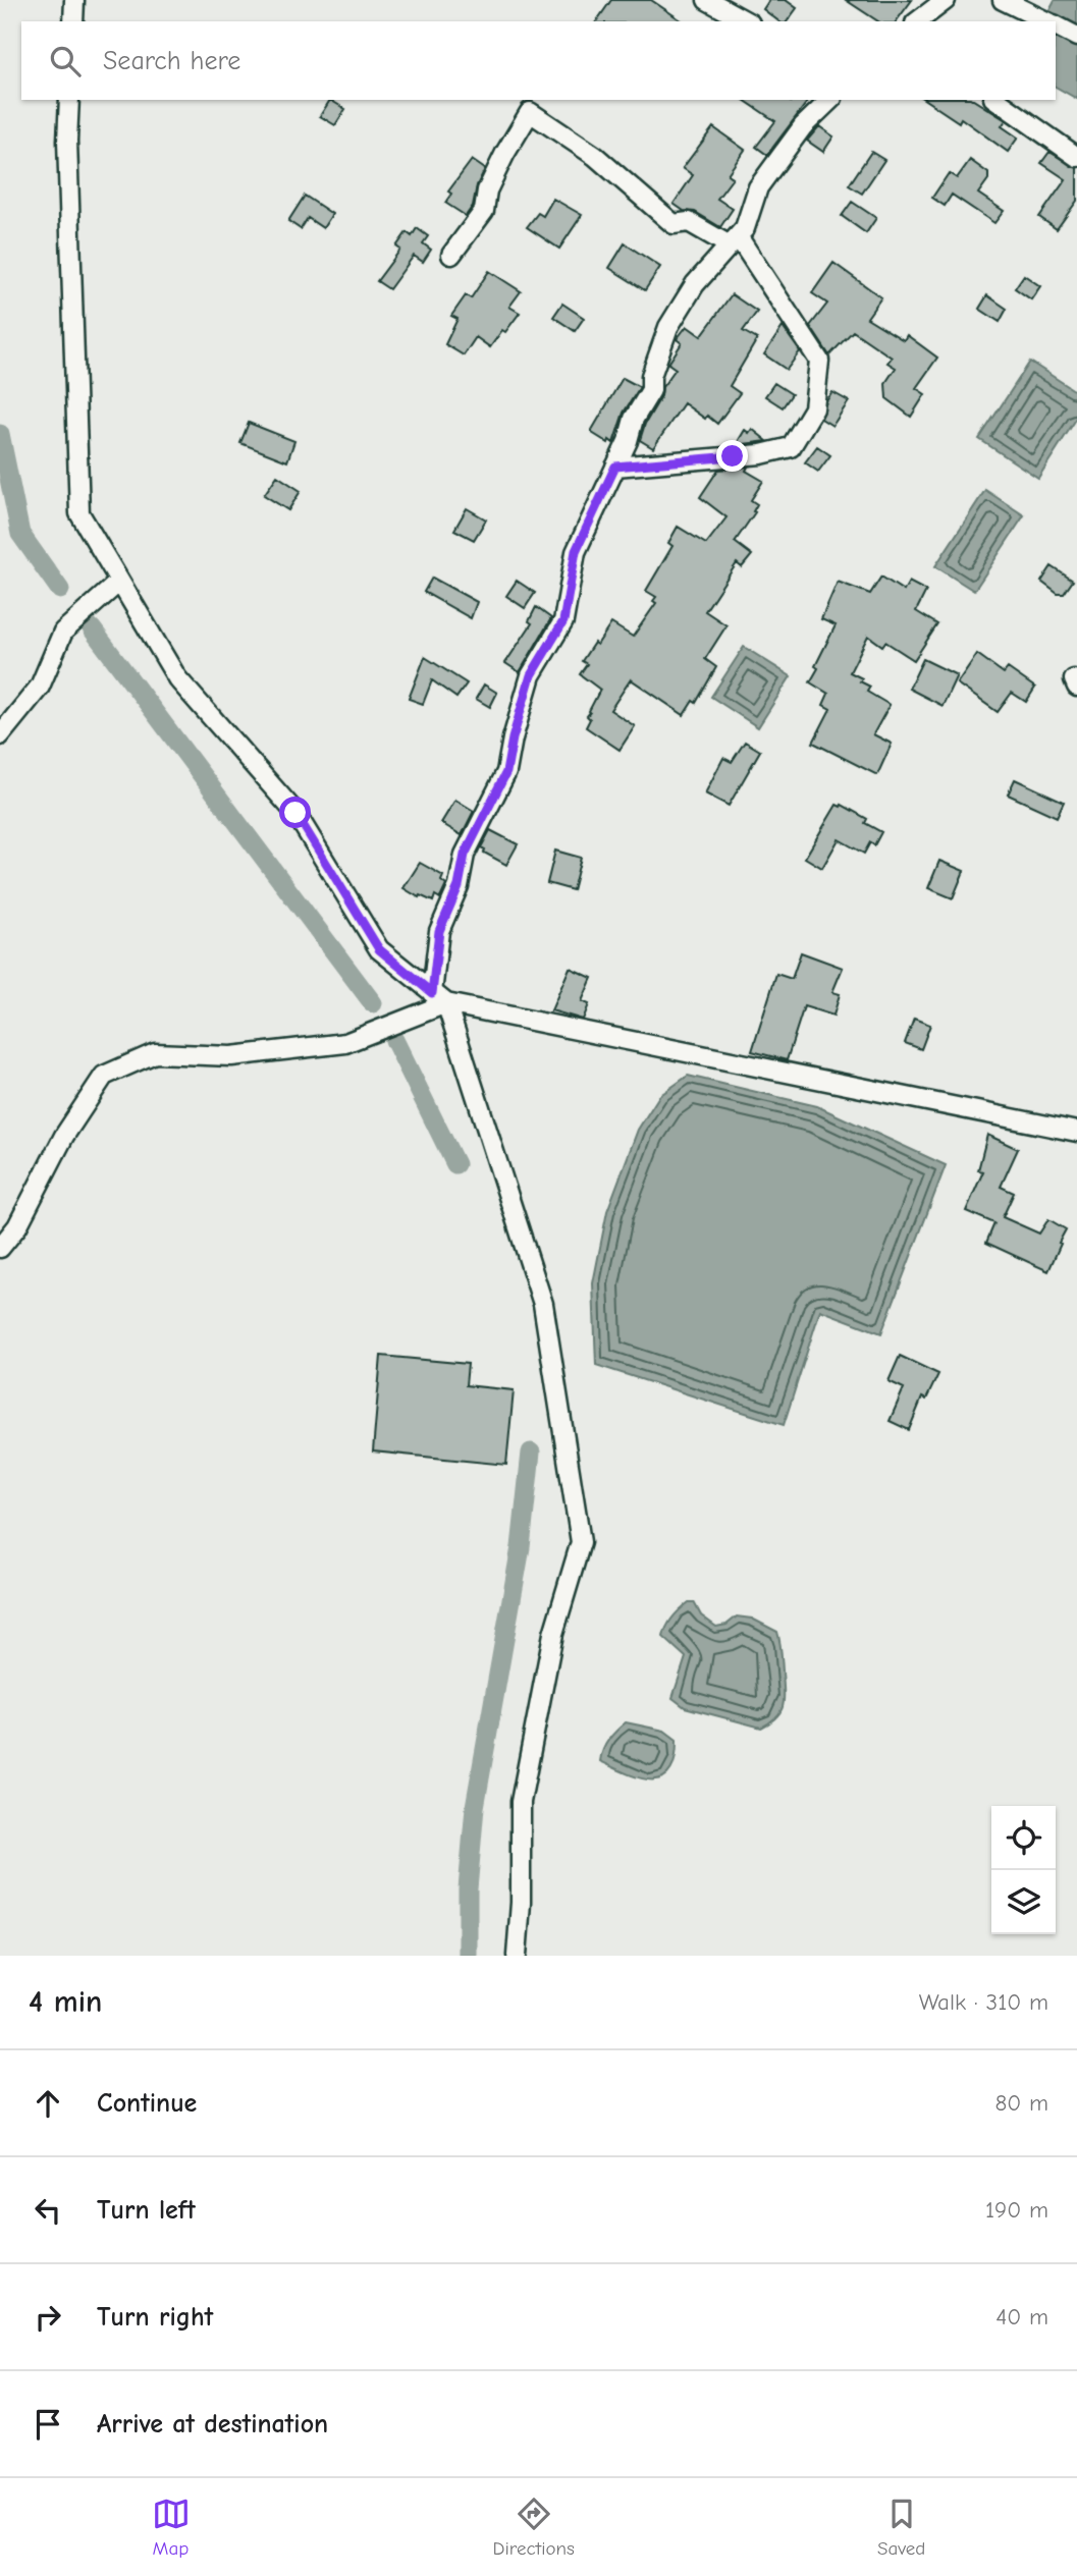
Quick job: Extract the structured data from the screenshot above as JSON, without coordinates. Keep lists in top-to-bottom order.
{
  "page": {
    "search": "Search here",
    "heading": ["4 min", "Walk · 310 m"],
    "list": [
      ["Continue", "80 m"],
      ["Turn left", "190 m"],
      ["Turn right", "40 m"],
      "Arrive at destination"
    ],
    "nav": ["Map", "Directions", "Saved"]
  }
}
